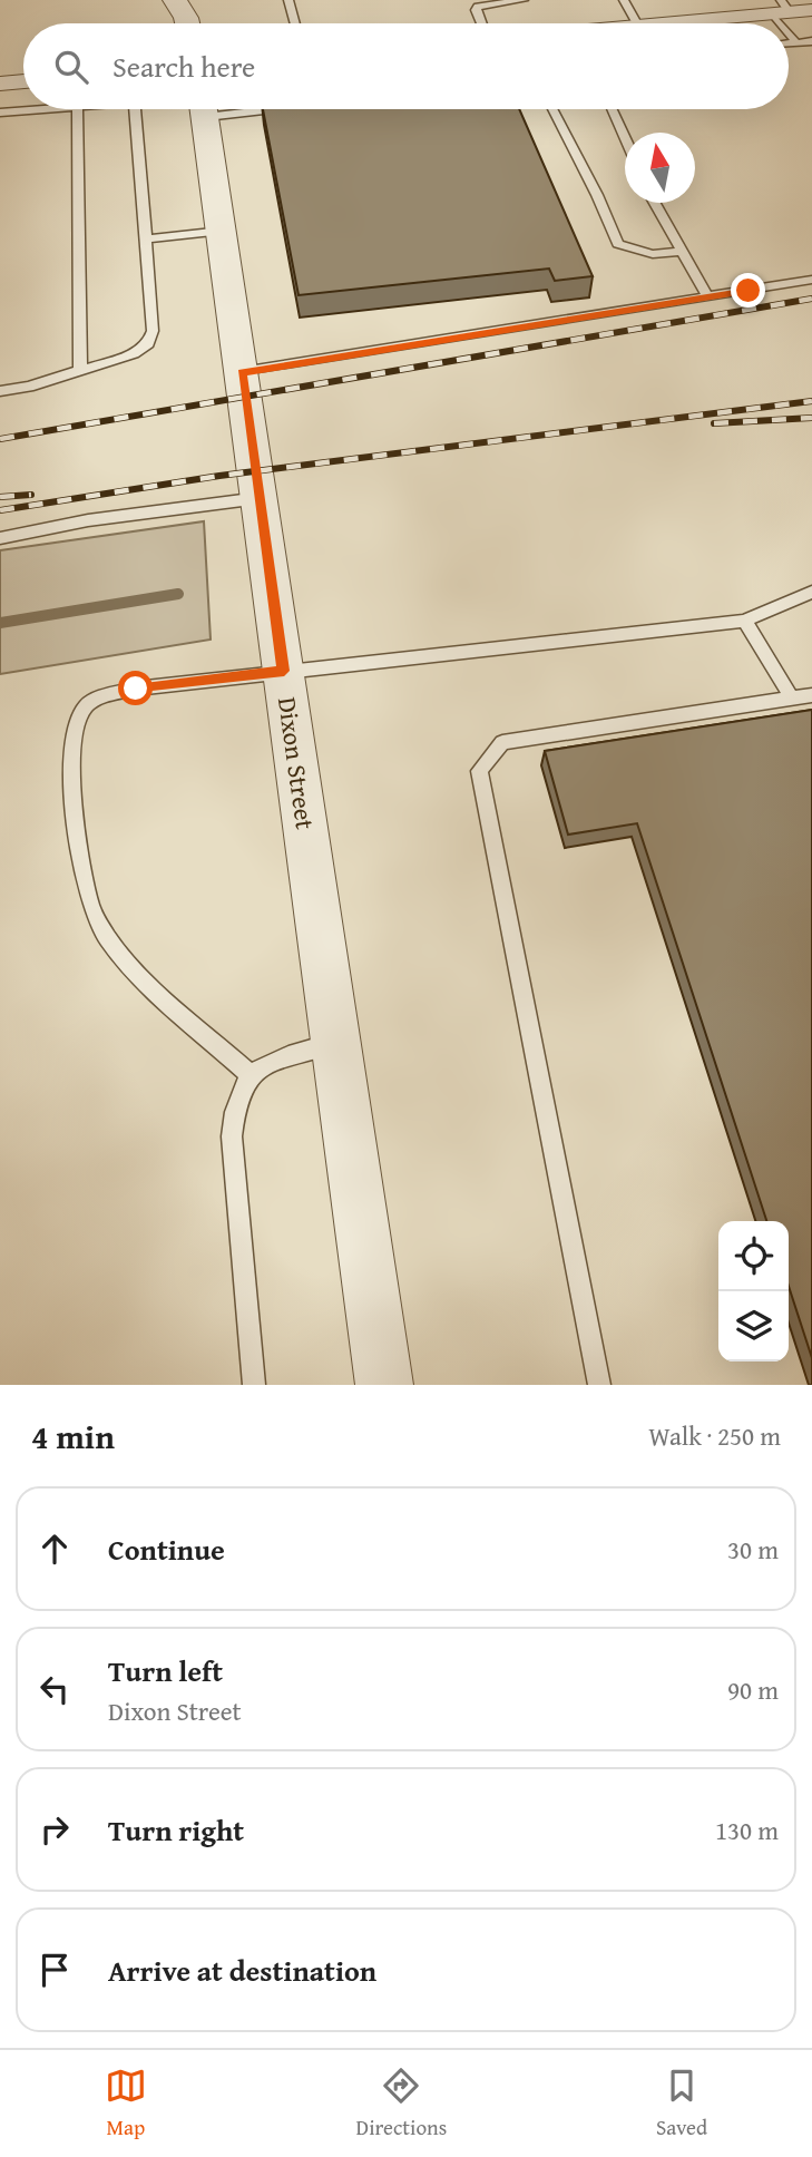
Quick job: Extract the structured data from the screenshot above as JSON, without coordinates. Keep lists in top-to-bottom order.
{
  "streets": {
    "street": ["Dixon Street"]
  },
  "north": "top",
  "page": {
    "search": "Search here",
    "heading": ["4 min", "Walk · 250 m"],
    "list": [
      ["Continue", "30 m"],
      ["Turn left", "Dixon Street", "90 m"],
      ["Turn right", "130 m"],
      "Arrive at destination"
    ],
    "nav": ["Map", "Directions", "Saved"]
  }
}
